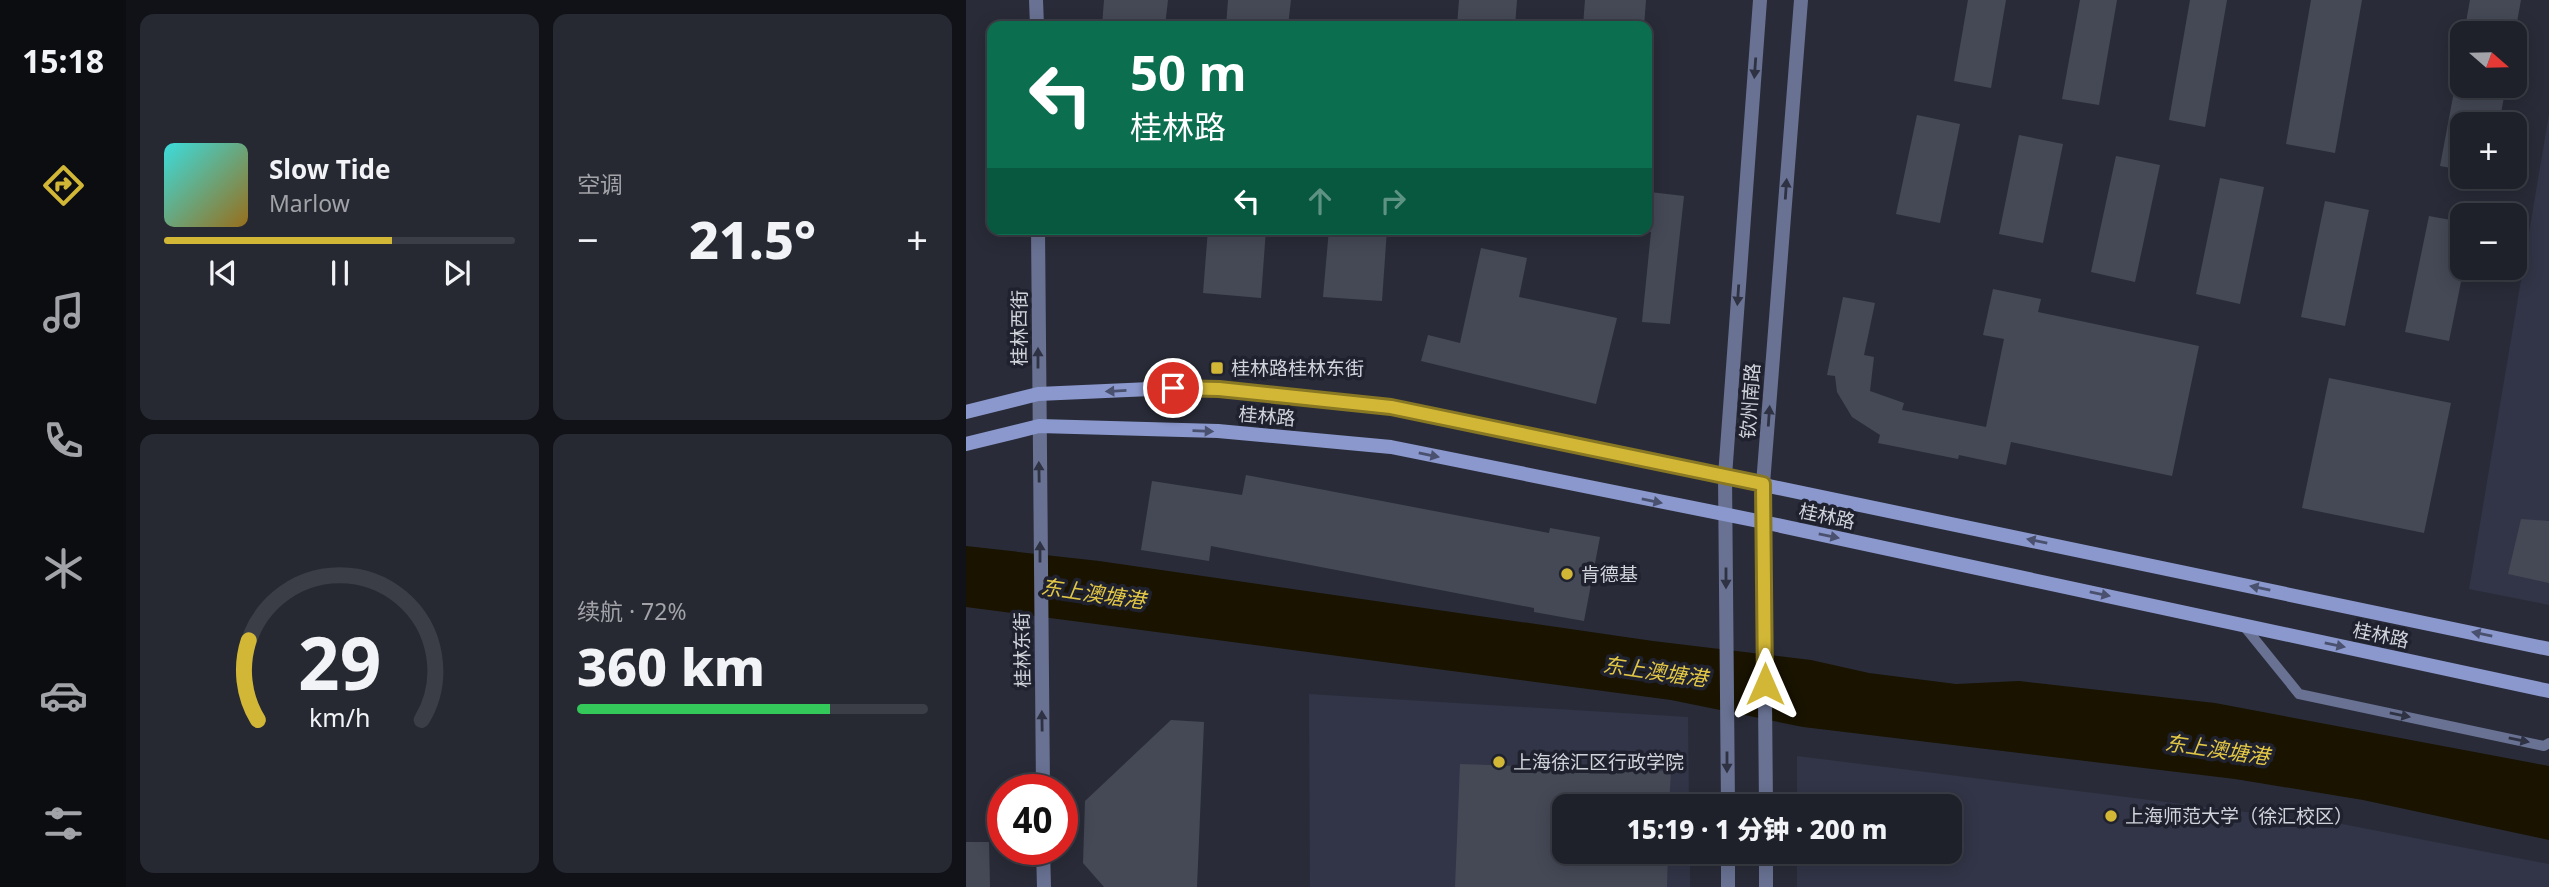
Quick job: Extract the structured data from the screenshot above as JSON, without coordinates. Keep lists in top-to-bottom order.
{
  "streets": {
    "main road": ["桂林路"],
    "street": ["桂林西街", "钦州南路", "桂林东街"]
  },
  "crossings": [
    ["桂林西街", "桂林路"],
    ["桂林西街", "桂林东街"],
    ["钦州南路", "桂林路"],
    ["桂林路", "桂林东街"]
  ],
  "one_way": ["桂林西街", "桂林东街"],
  "water": ["东上澳塘港"],
  "places": {
    "transit": ["桂林路桂林东街"],
    "other": ["肯德基", "上海徐汇区行政学院", "上海师范大学（徐汇校区）"]
  },
  "north": "right",
  "page": {
    "tabs": "15:18",
    "tile": [
      "空调",
      ["续航 · 72%", "360 km"]
    ],
    "map_buttons": ["+", "−"],
    "turn": ["50 m", "桂林路"],
    "song": ["Slow Tide", "Marlow"],
    "heat": ["−", "21.5°", "+"],
    "limit": "40",
    "trip": "15:19 · 1 分钟 · 200 m",
    "gauge": ["29", "km/h"]
  }
}
